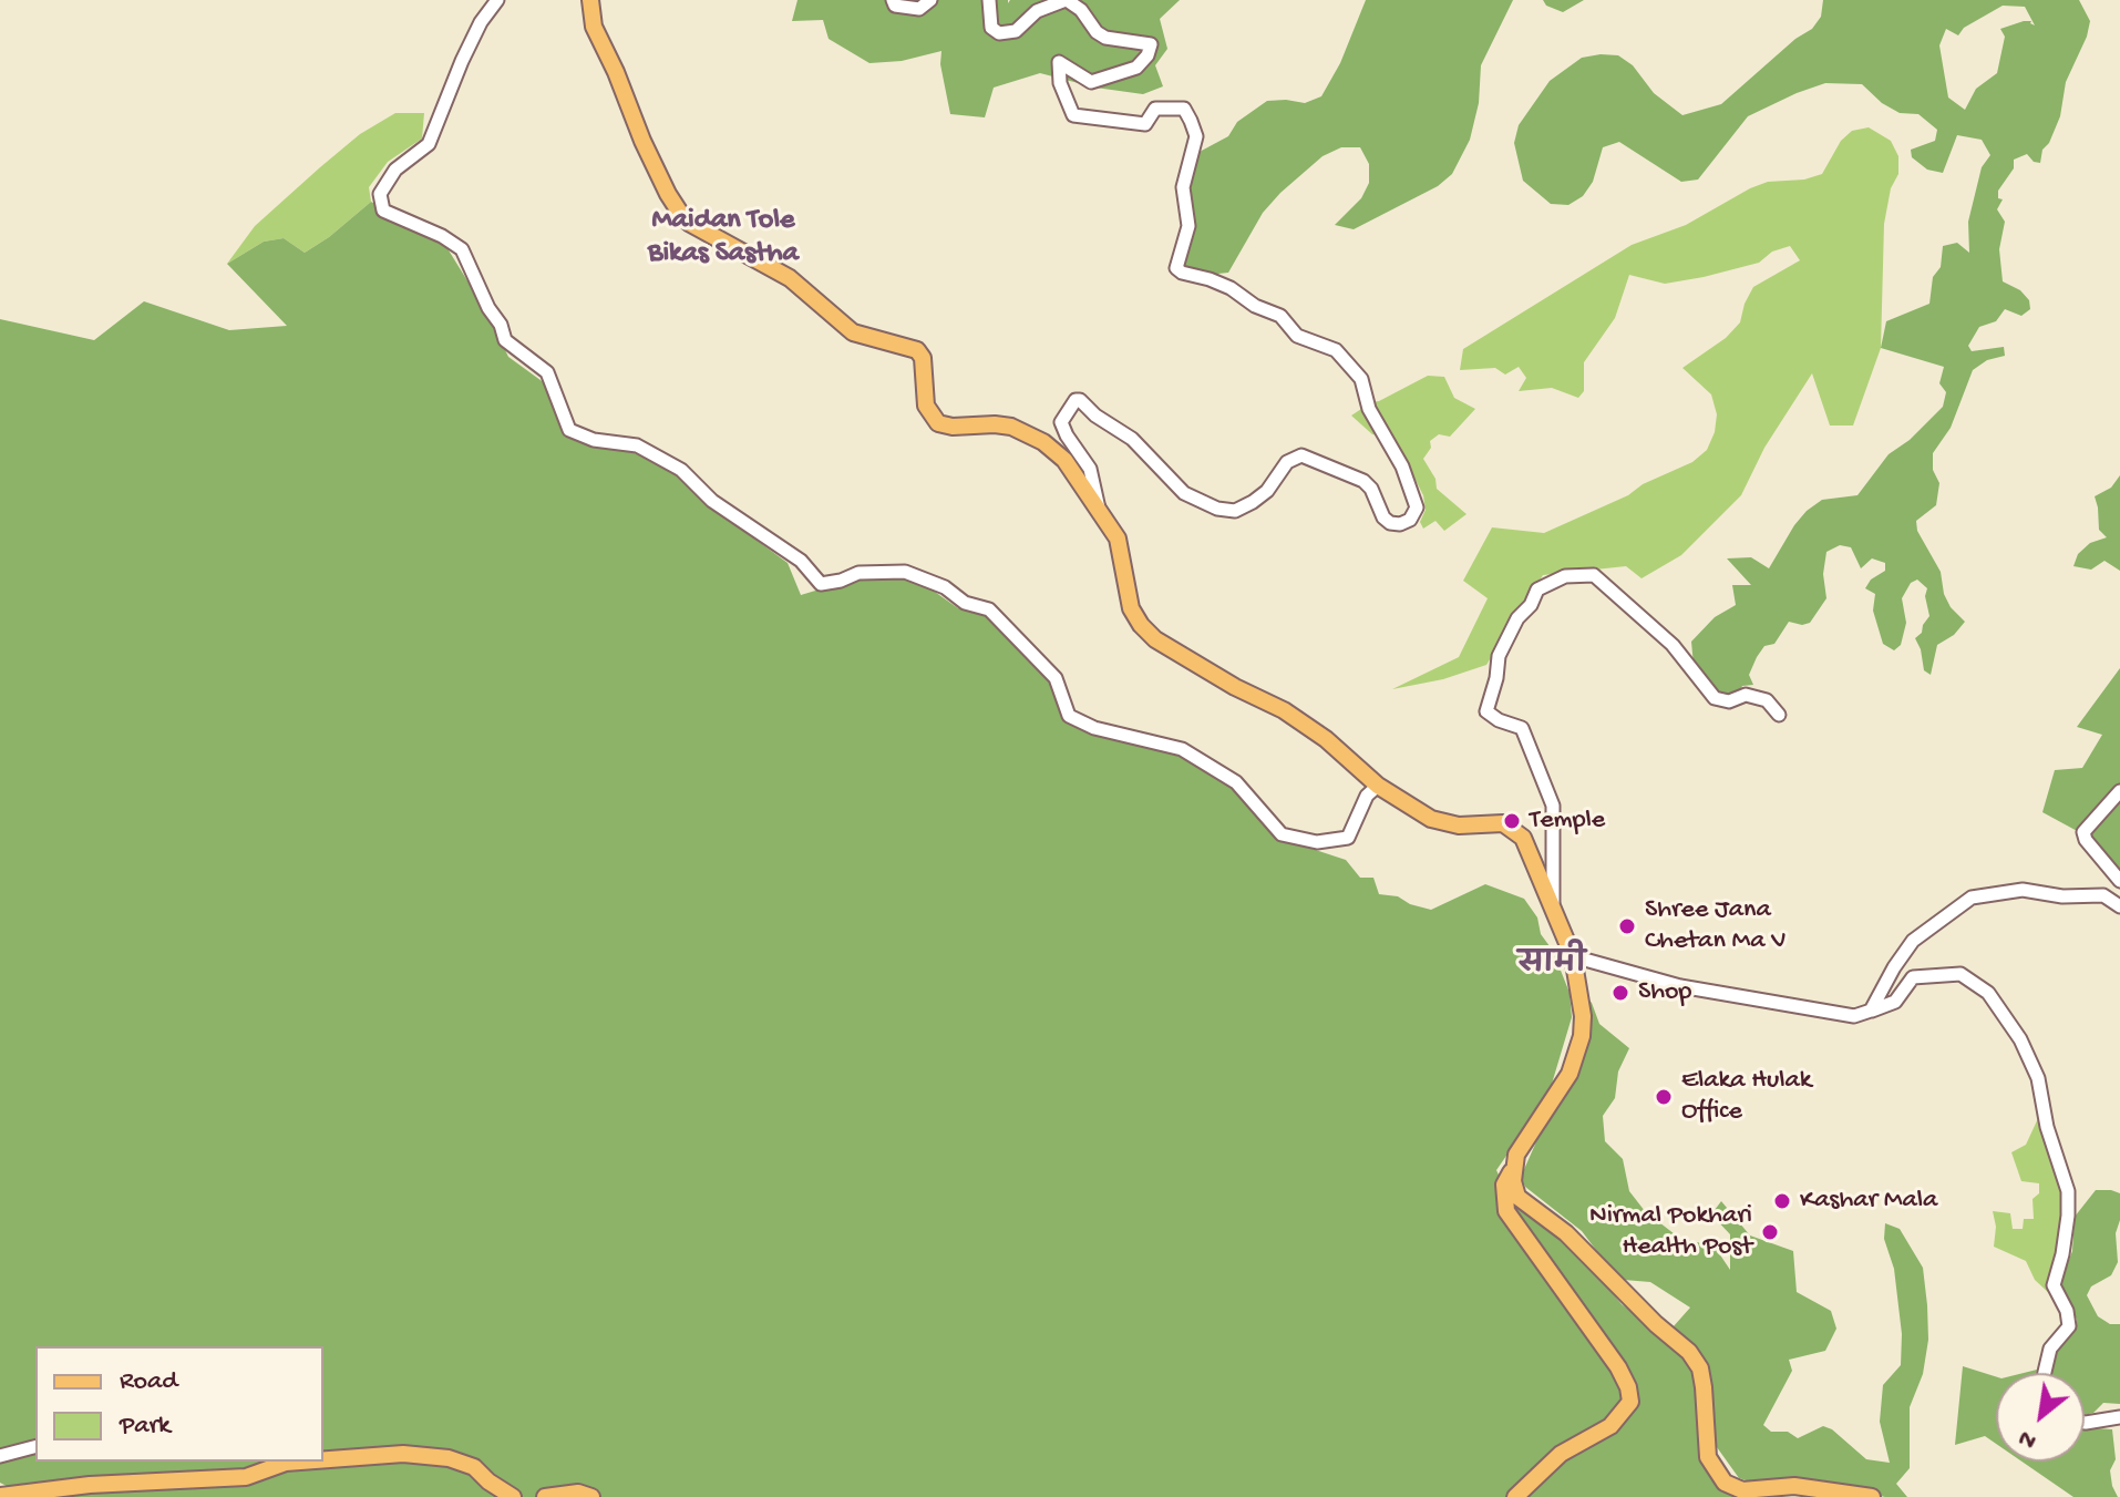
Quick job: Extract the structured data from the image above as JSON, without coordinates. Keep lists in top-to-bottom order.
{
  "districts": ["Maidan Tole Bikas Sastha", "सामी"],
  "places": [
    "Temple",
    "Shree Jana Chetan Ma V",
    "Shop",
    "Elaka Hulak Office",
    "Kashar Mala",
    "Nirmal Pokhari Health Post"
  ],
  "legend": ["Road", "Park"],
  "north": "bottom left"
}
